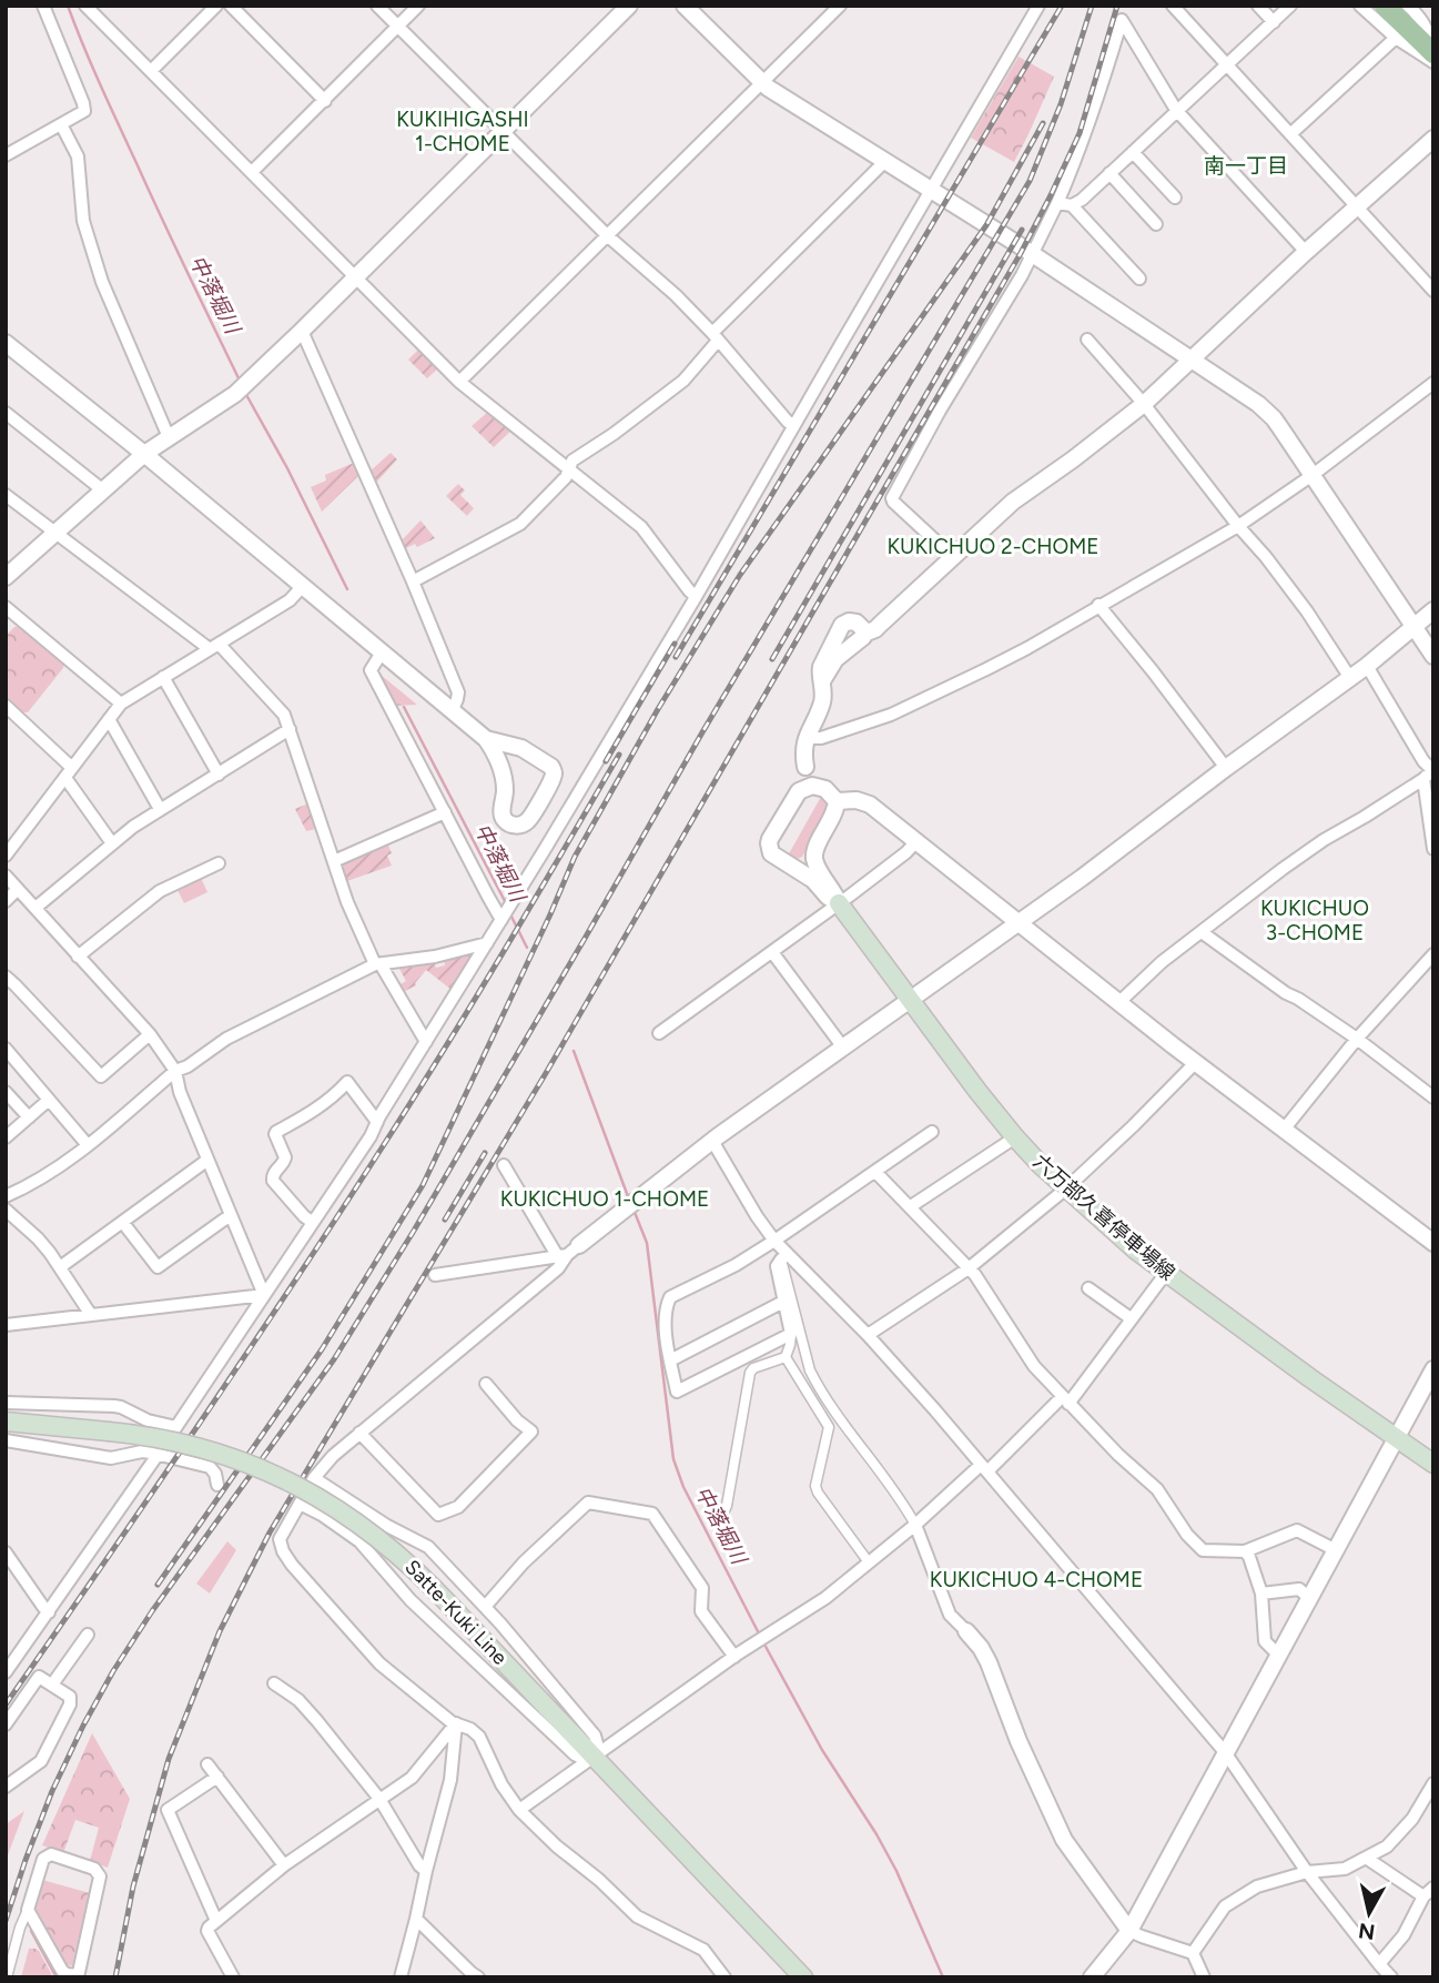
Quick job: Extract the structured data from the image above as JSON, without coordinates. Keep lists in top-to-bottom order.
{
  "streets": {
    "main road": ["六万部久喜停車場線", "Satte-Kuki Line"]
  },
  "districts": [
    "KUKIHIGASHI 1-CHOME",
    "南一丁目",
    "KUKICHUO 2-CHOME",
    "KUKICHUO 3-CHOME",
    "KUKICHUO 1-CHOME",
    "KUKICHUO 4-CHOME"
  ],
  "water": ["中落堀川"],
  "north": "bottom"
}
